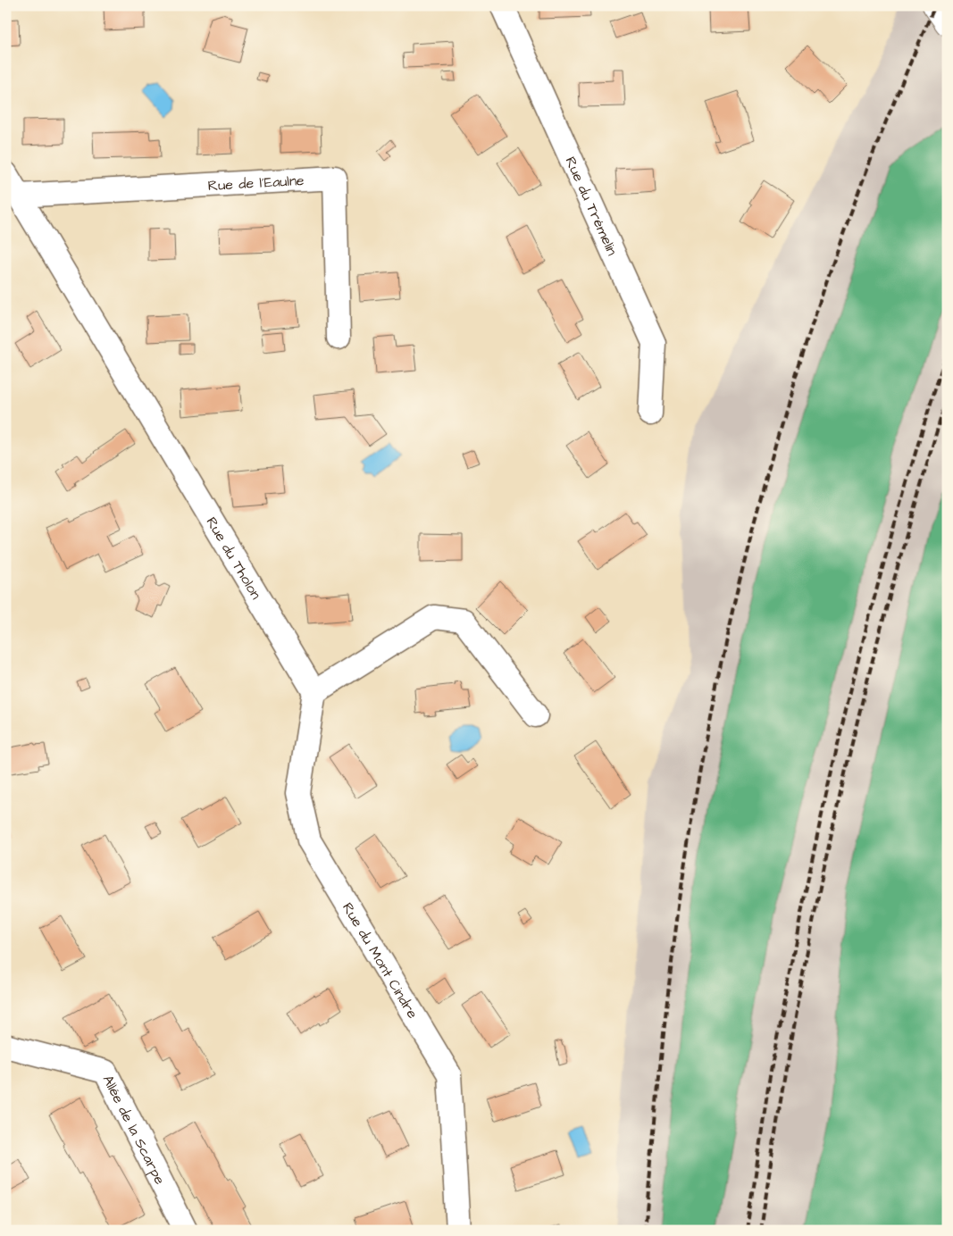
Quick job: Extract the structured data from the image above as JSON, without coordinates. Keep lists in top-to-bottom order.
{
  "streets": {
    "street": [
      "Rue de l'Eaulne",
      "Rue du Trémelin",
      "Rue du Tholon",
      "Rue du Mont Cindre",
      "Allée de la Scarpe"
    ]
  },
  "crossings": [
    ["Rue de l'Eaulne", "Rue du Tholon"],
    ["Rue du Tholon", "Rue du Mont Cindre"]
  ]
}
